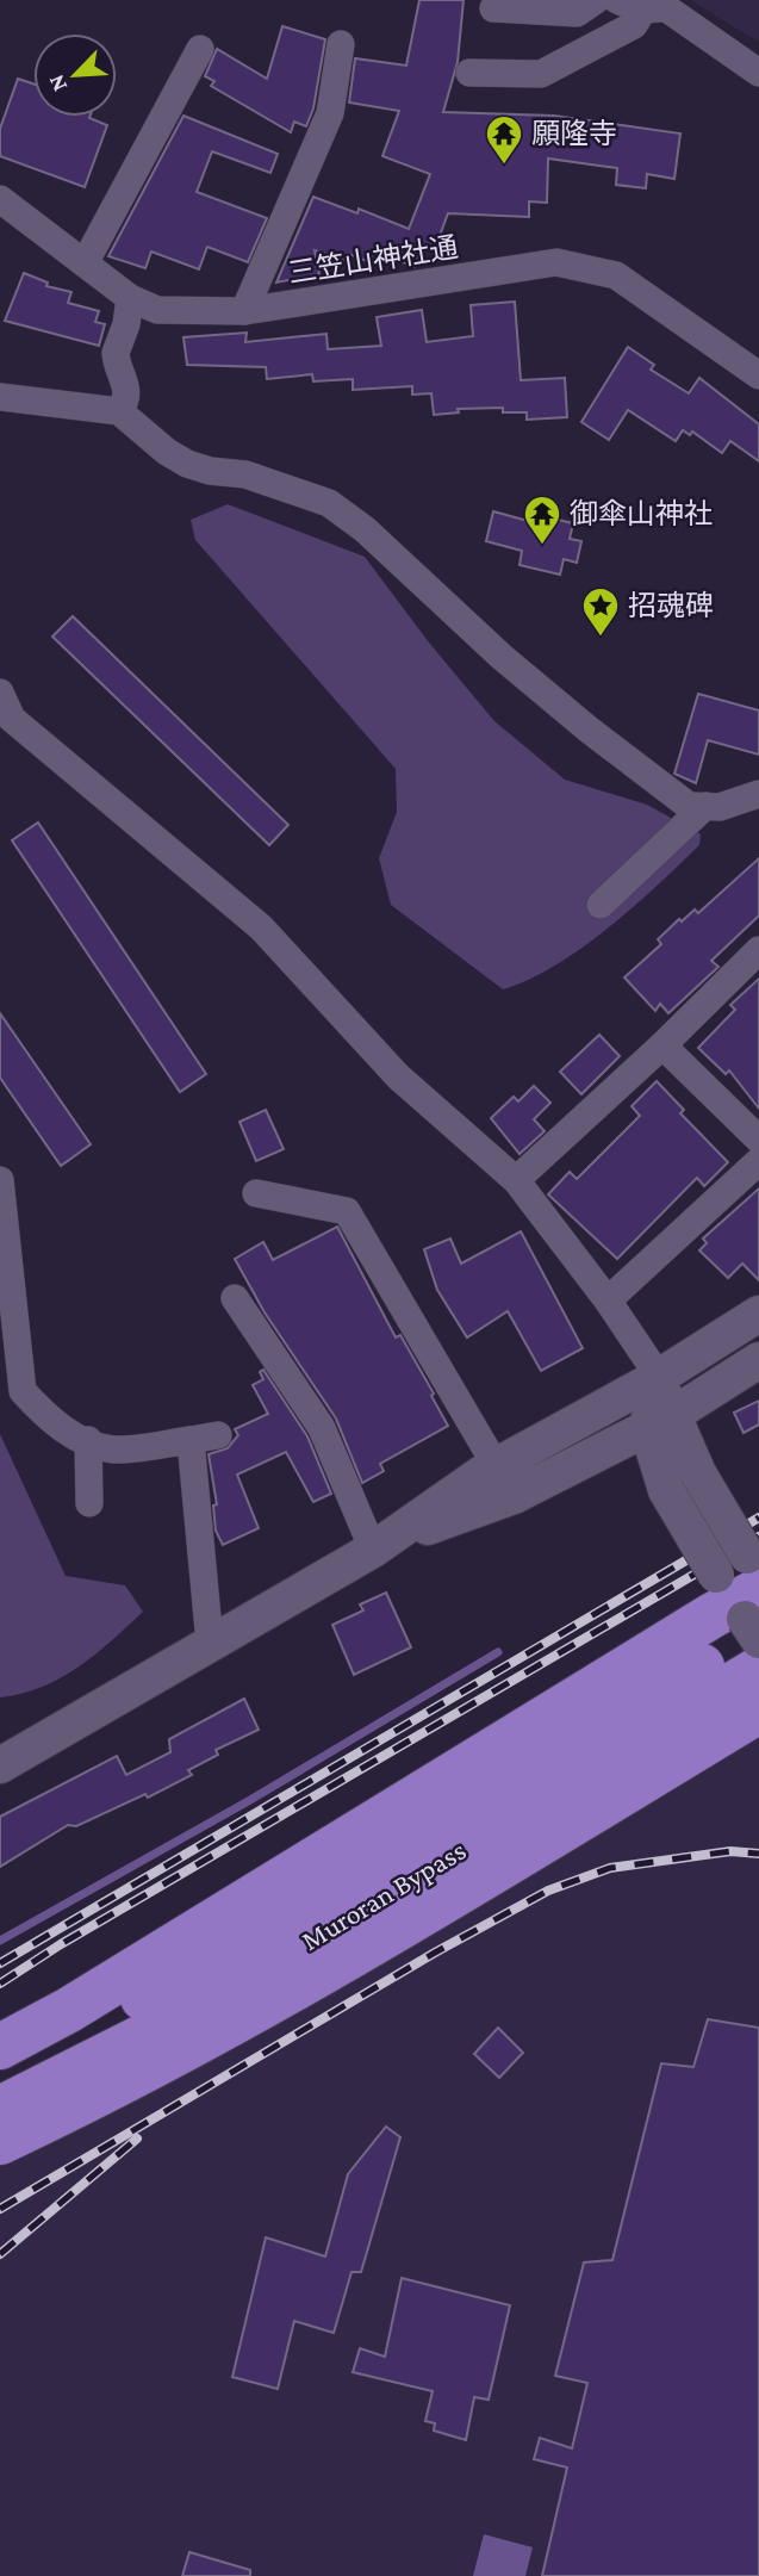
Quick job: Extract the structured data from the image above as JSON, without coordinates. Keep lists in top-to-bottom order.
{
  "streets": {
    "highway": ["Muroran Bypass"],
    "street": ["三笠山神社通"]
  },
  "places": {
    "temple": ["願隆寺", "御傘山神社"],
    "place": ["招魂碑"]
  },
  "north": "bottom left"
}
